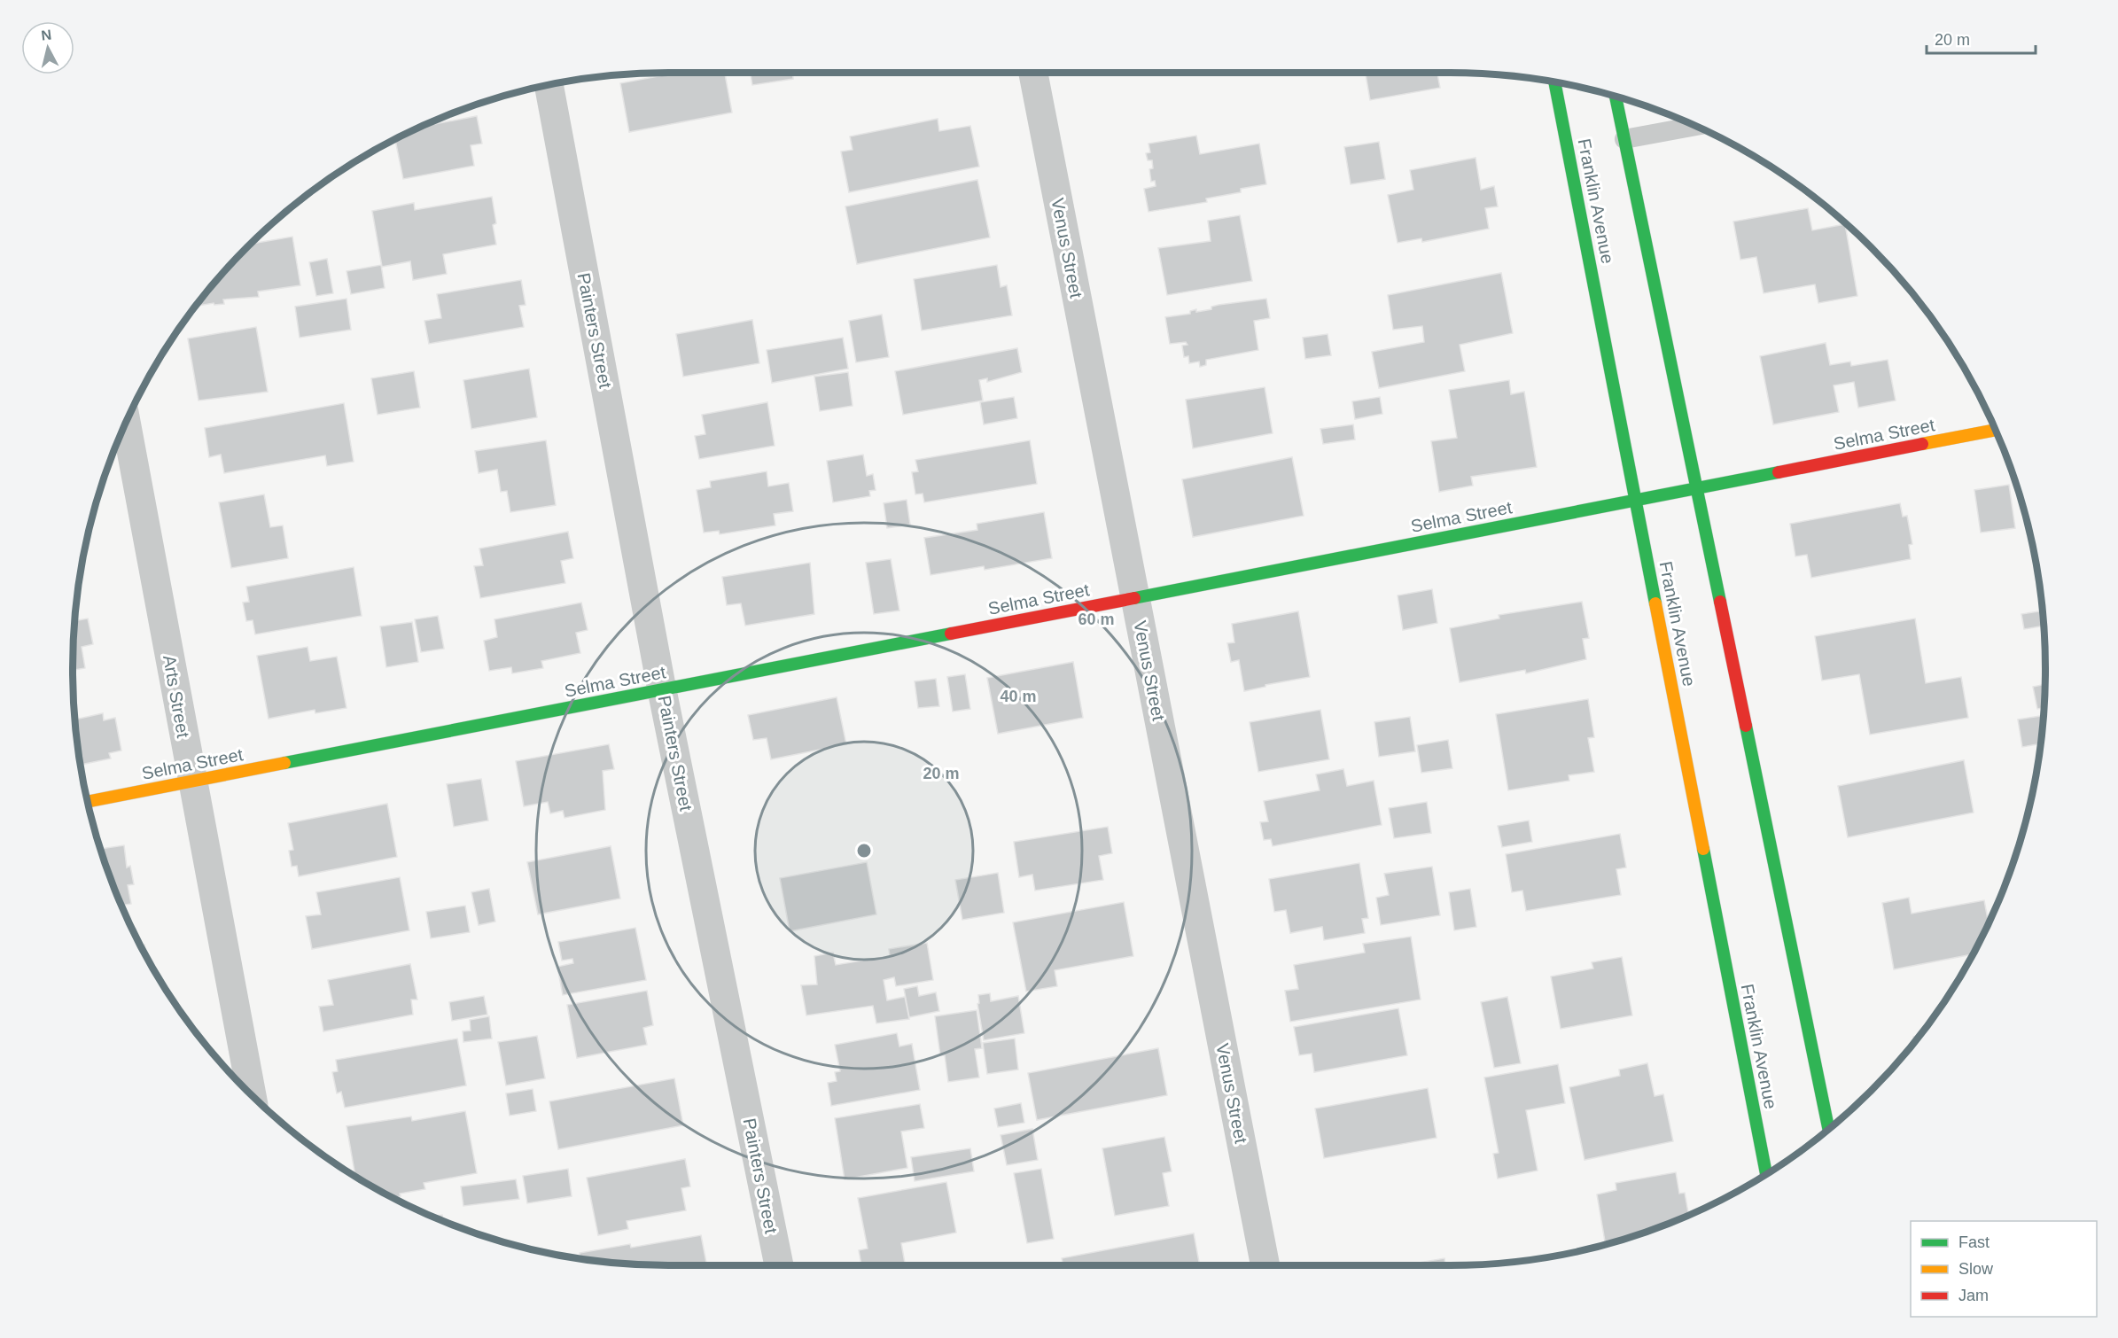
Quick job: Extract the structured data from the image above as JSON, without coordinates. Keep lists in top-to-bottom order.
{
  "streets": {
    "street": [
      "Franklin Avenue",
      "Venus Street",
      "Painters Street",
      "Selma Street",
      "Arts Street"
    ]
  },
  "crossings": [
    ["Franklin Avenue", "Selma Street"],
    ["Venus Street", "Selma Street"],
    ["Painters Street", "Selma Street"],
    ["Selma Street", "Arts Street"]
  ],
  "legend": ["Fast", "Slow", "Jam"],
  "scale_bar": "20 m",
  "north": "top",
  "rings": ["60 m", "40 m", "20 m"]
}
